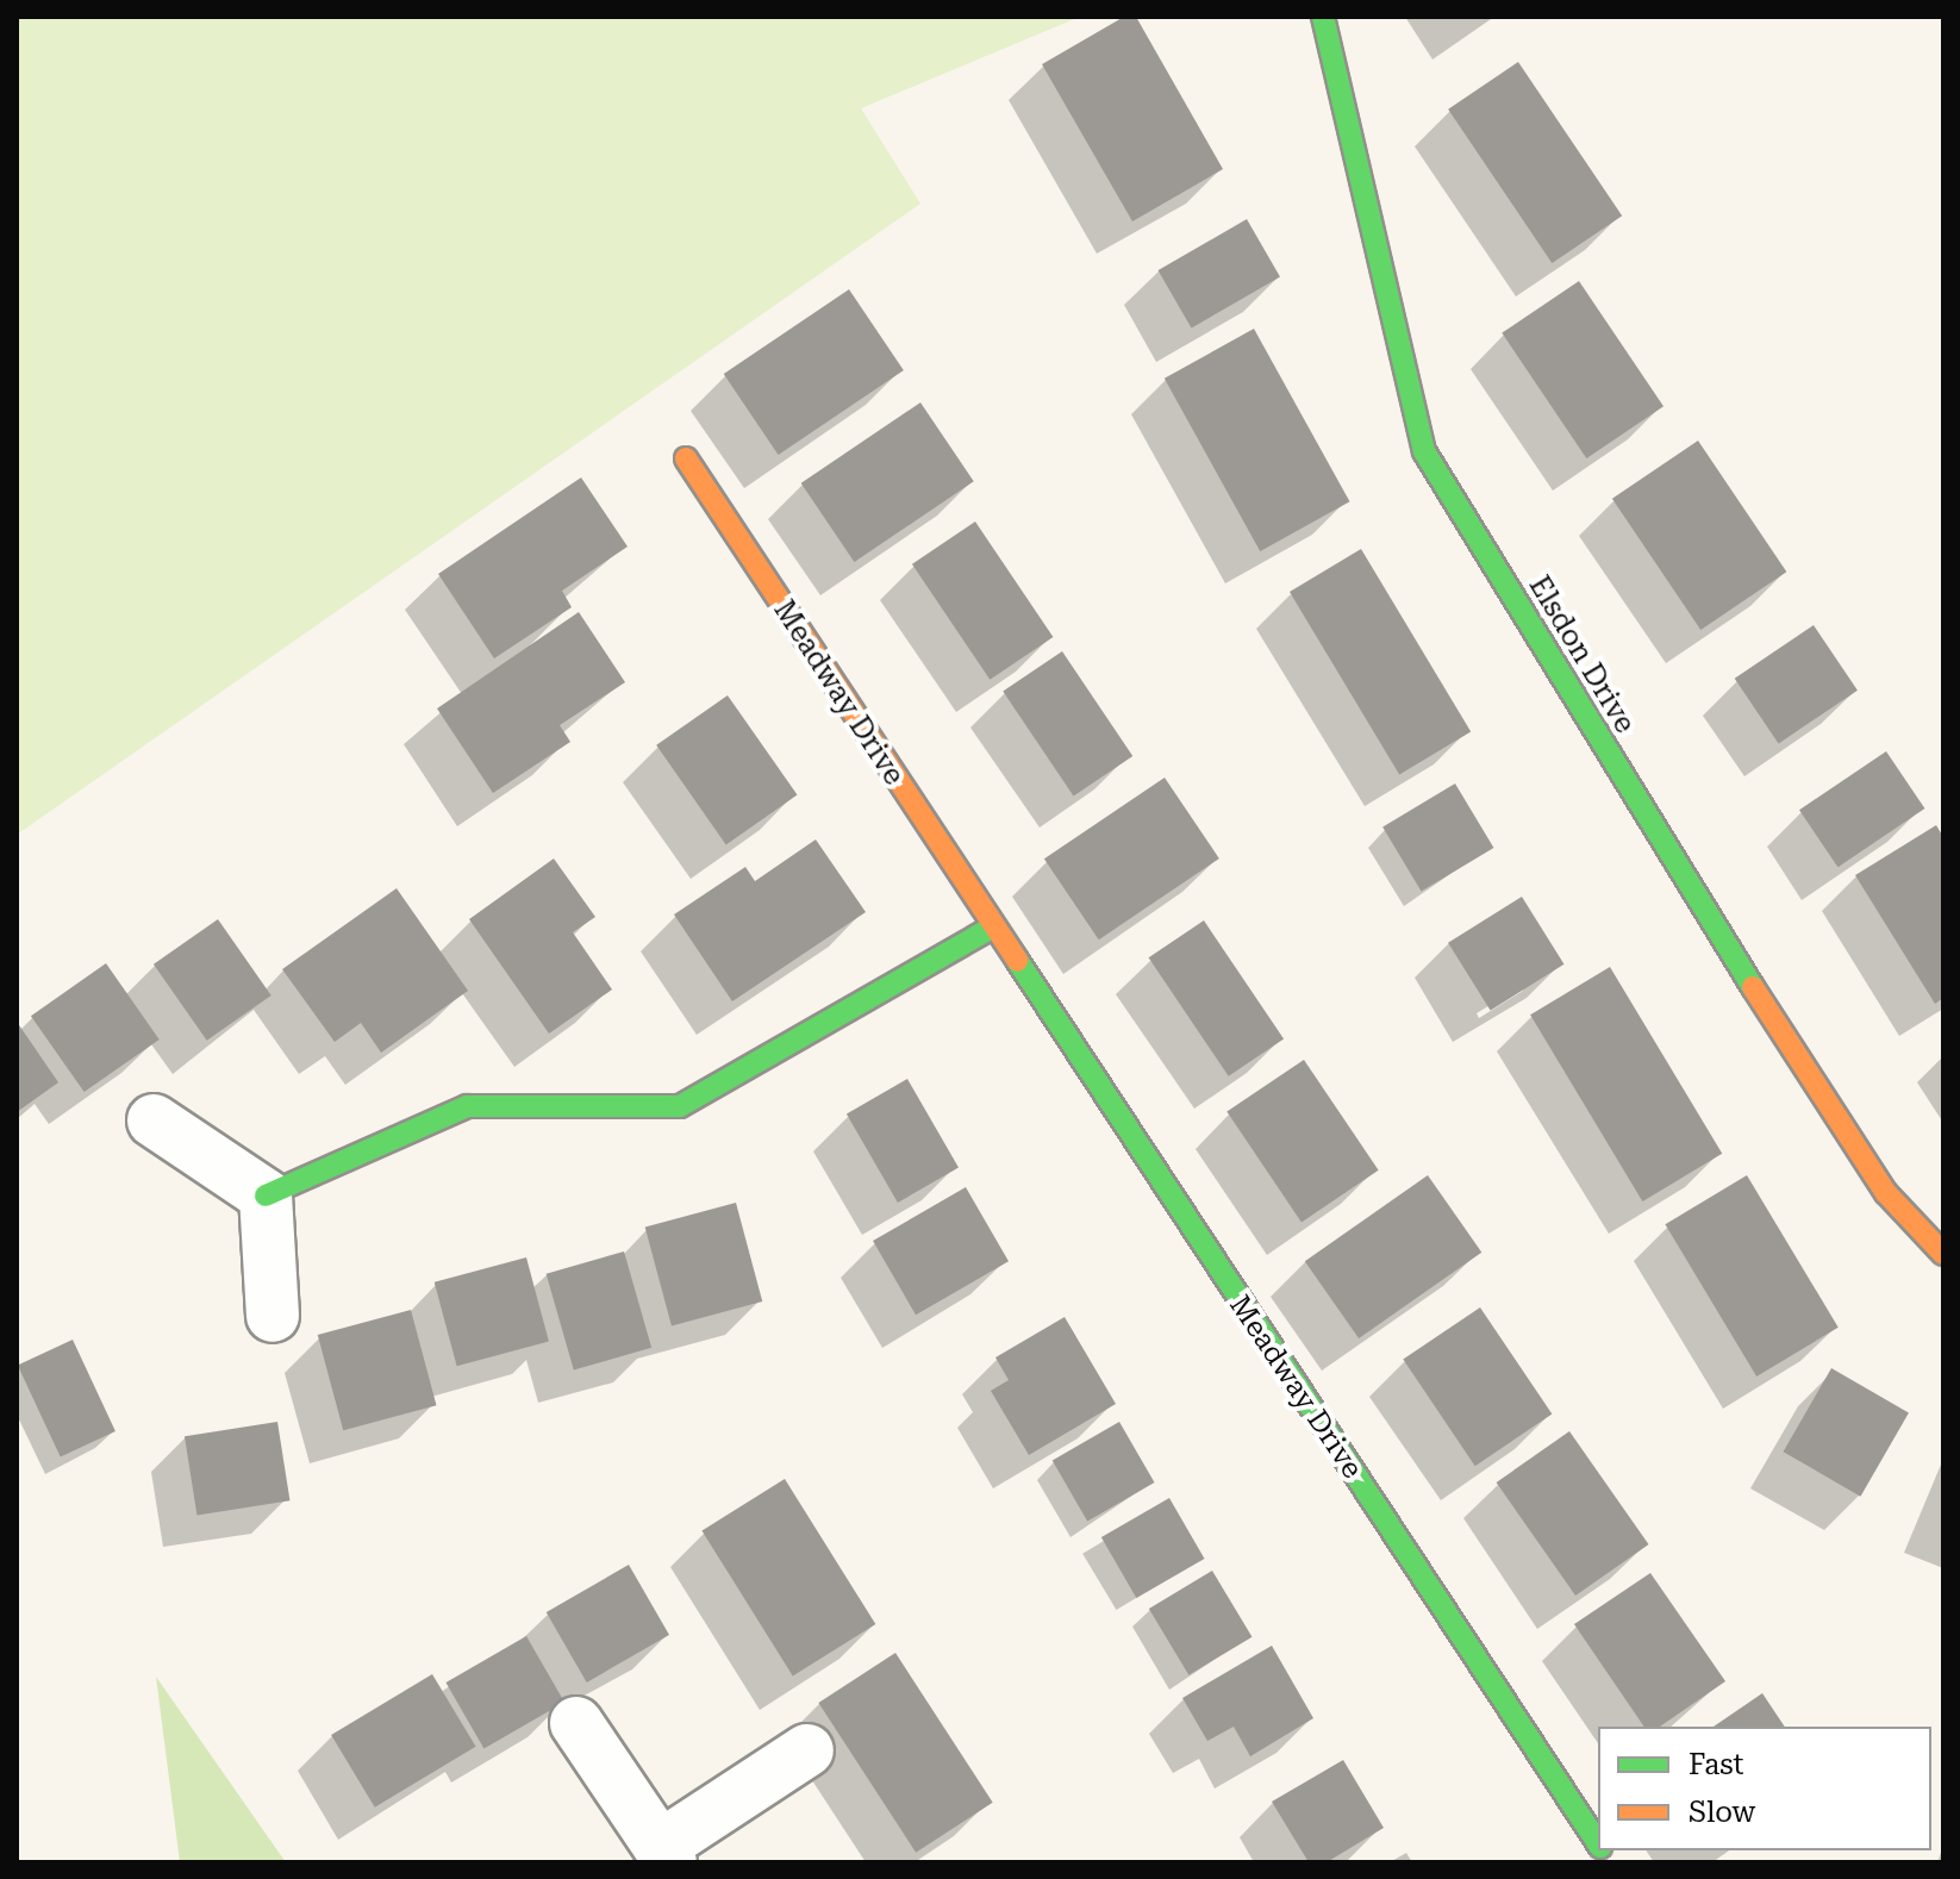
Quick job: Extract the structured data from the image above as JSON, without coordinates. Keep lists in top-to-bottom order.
{
  "streets": {
    "street": ["Elsdon Drive", "Meadway Drive"]
  },
  "legend": ["Fast", "Slow"]
}
